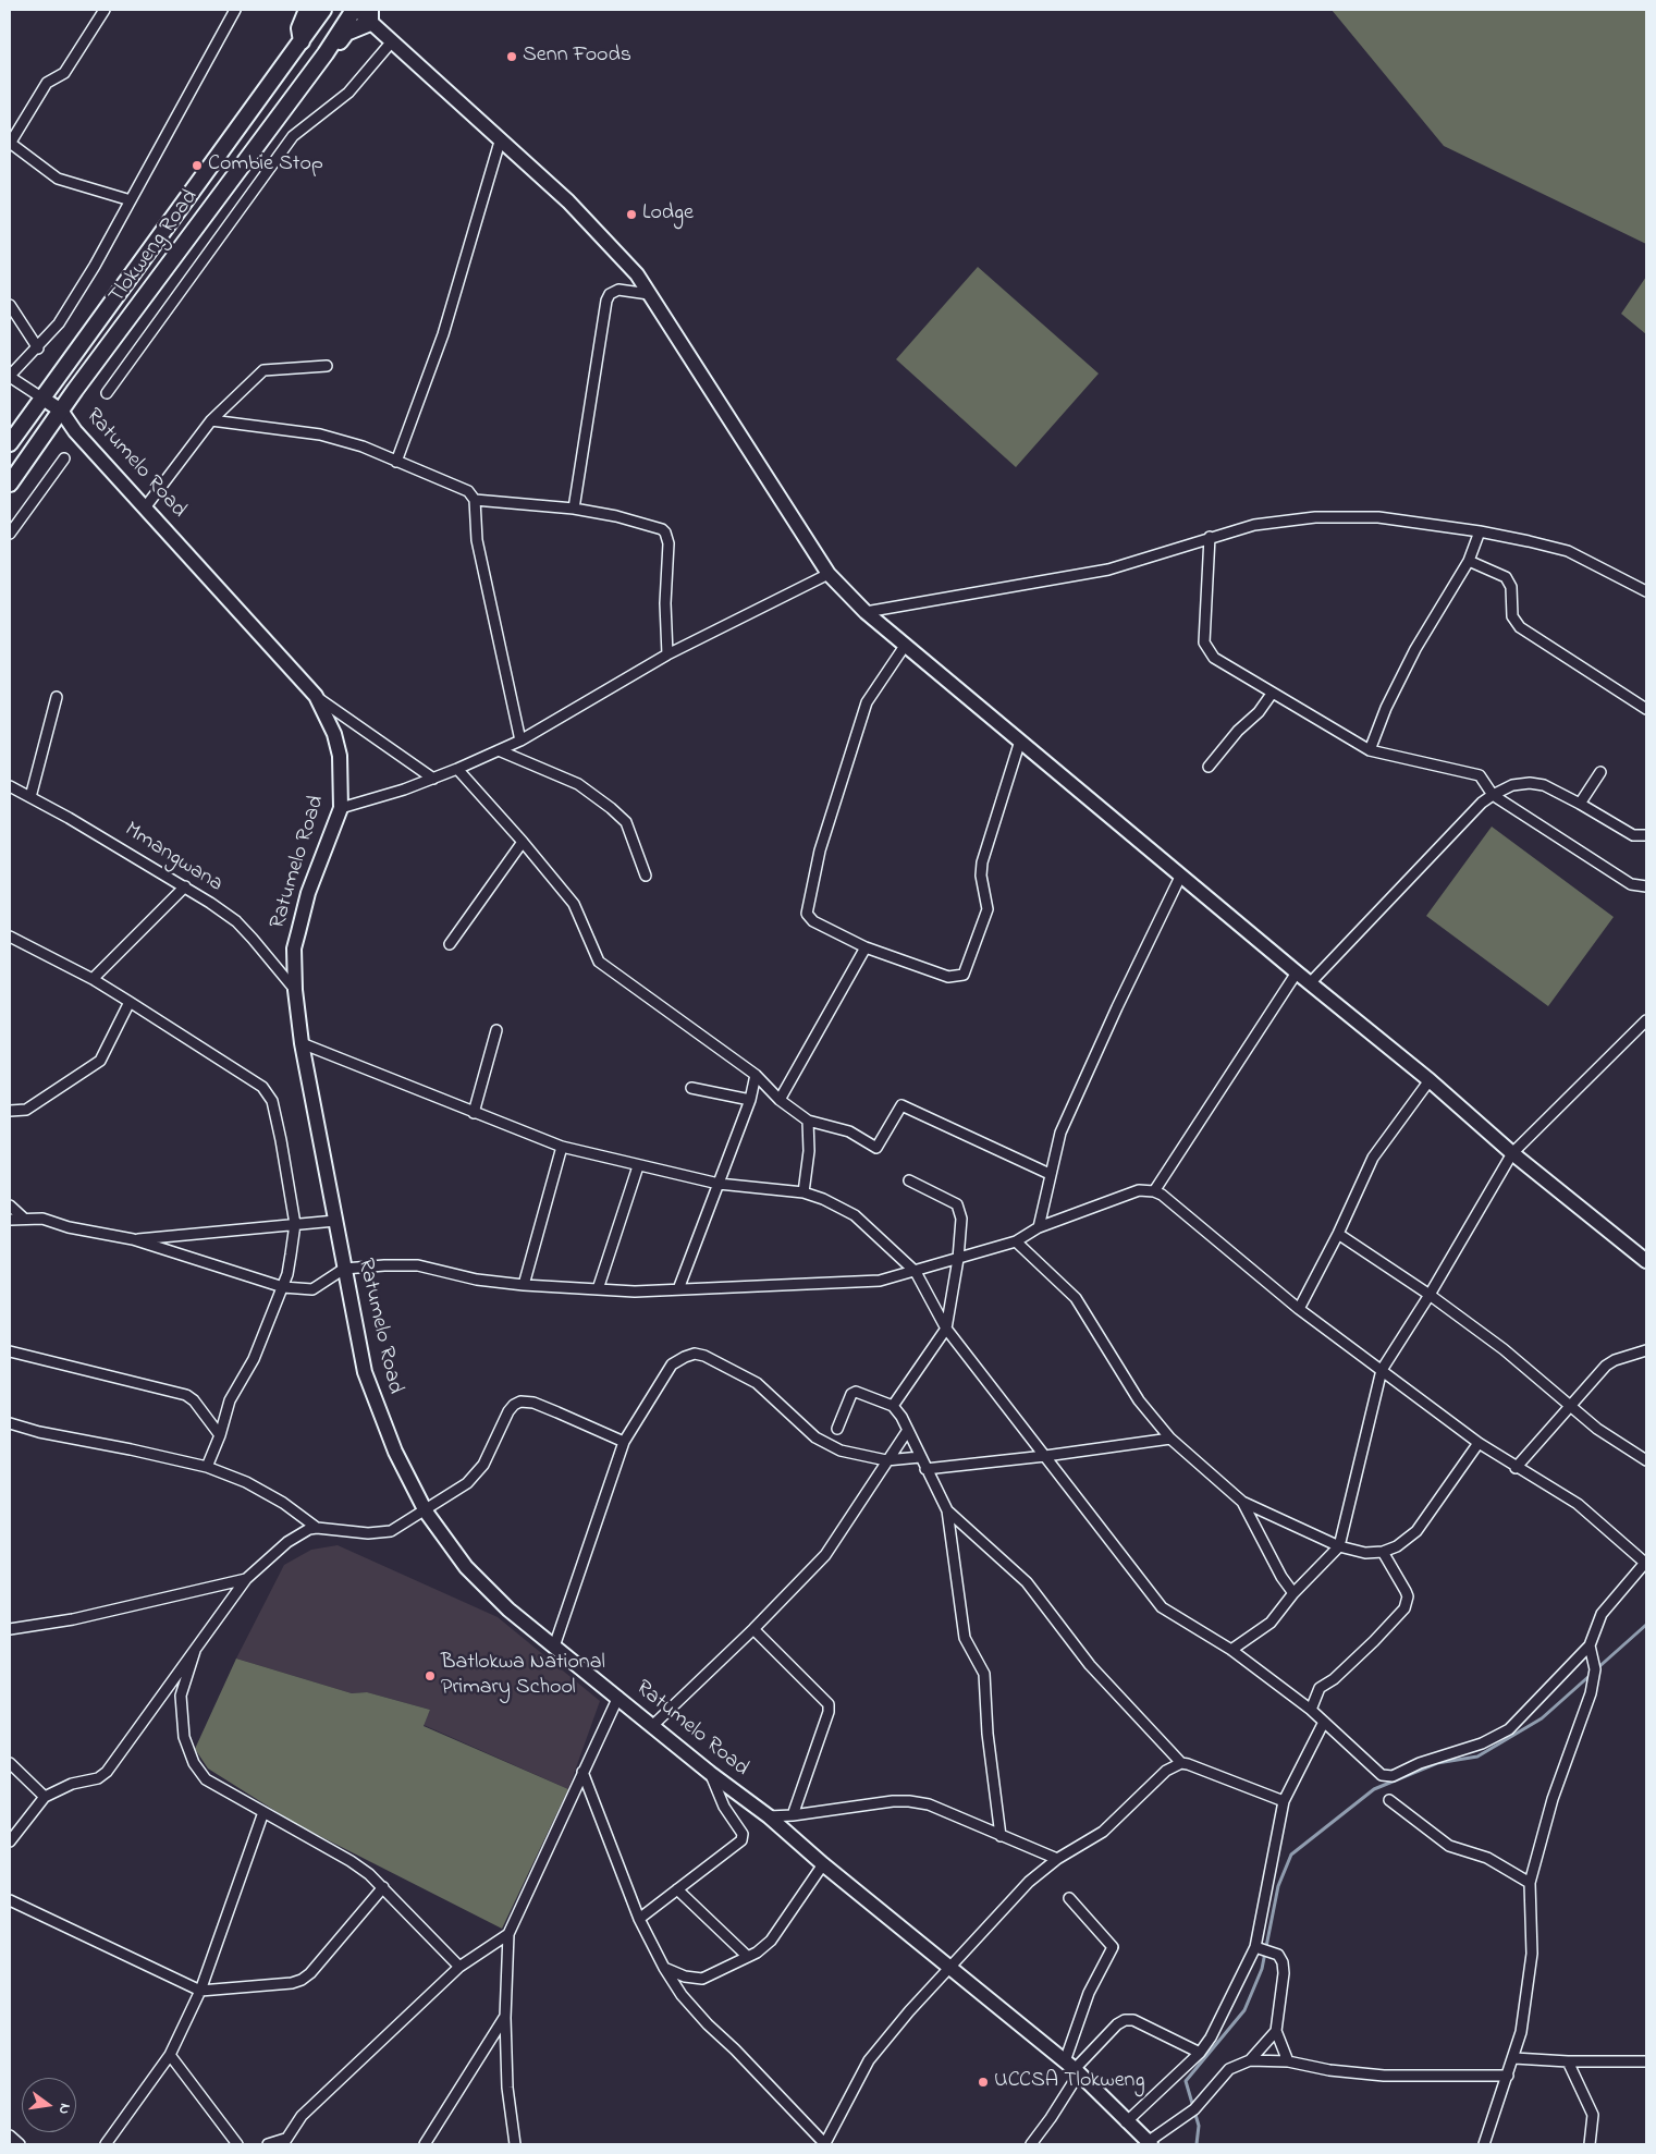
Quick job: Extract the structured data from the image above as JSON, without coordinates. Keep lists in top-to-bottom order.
{
  "streets": {
    "main road": ["Tlokweng Road"],
    "street": ["Ratumelo Road", "Mmangwana"]
  },
  "crossings": [
    ["Tlokweng Road", "Ratumelo Road"],
    ["Ratumelo Road", "Mmangwana"]
  ],
  "places": [
    "Senn Foods",
    "Combie Stop",
    "Lodge",
    "Batlokwa National Primary School",
    "UCCSA Tlokweng"
  ],
  "north": "right"
}
